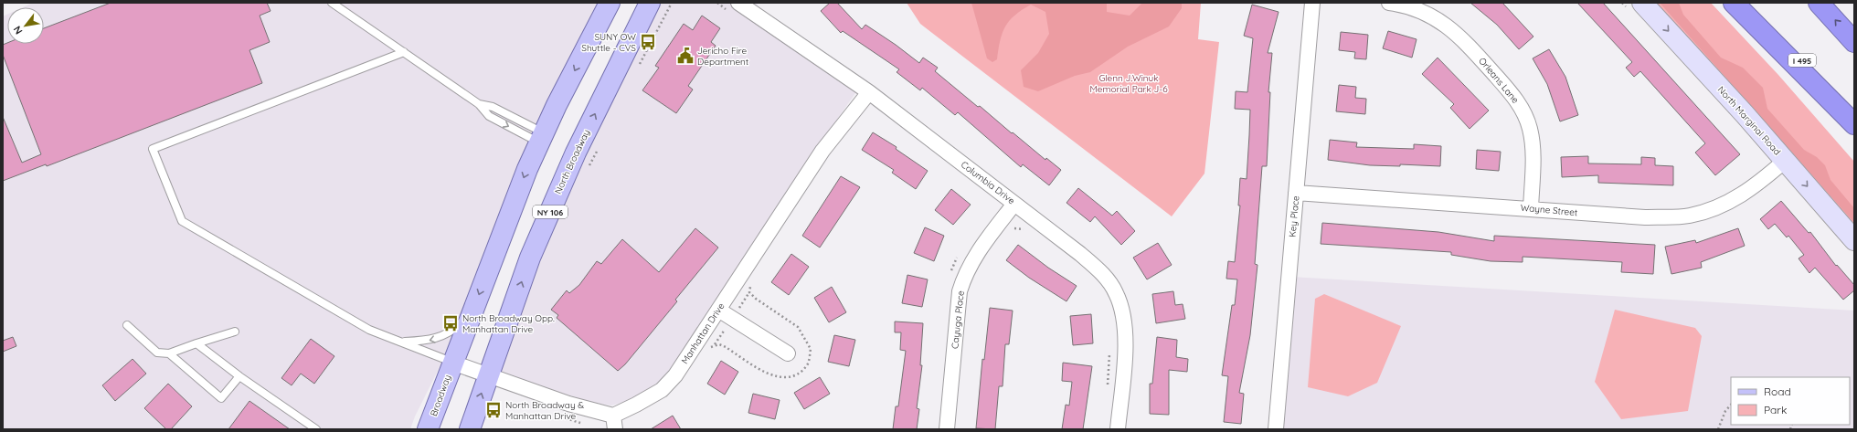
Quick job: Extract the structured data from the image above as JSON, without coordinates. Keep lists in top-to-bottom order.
{
  "streets": {
    "highway": ["I 495"],
    "main road": [
      "North Marginal Road",
      "North Broadway",
      "NY 106",
      "Broadway"
    ],
    "street": [
      "Orleans Lane",
      "Columbia Drive",
      "Wayne Street",
      "Key Place",
      "Cayuga Place",
      "Manhattan Drive"
    ]
  },
  "crossings": [
    ["Orleans Lane", "Wayne Street"],
    ["North Marginal Road", "Wayne Street"],
    ["North Broadway", "Manhattan Drive"],
    ["Columbia Drive", "Cayuga Place"],
    ["Columbia Drive", "Manhattan Drive"],
    ["Wayne Street", "Key Place"],
    ["Manhattan Drive", "Broadway"]
  ],
  "one_way": ["North Marginal Road"],
  "parks": ["Glenn J.Winuk Memorial Park J-6"],
  "places": {
    "bus stop": ["SUNY OW Shuttle - CVS", "North Broadway Opp. Manhattan Drive", "North Broadway & Manhattan Drive"],
    "public building": ["Jericho Fire Department"]
  },
  "legend": ["Road", "Park"],
  "north": "bottom left"
}
